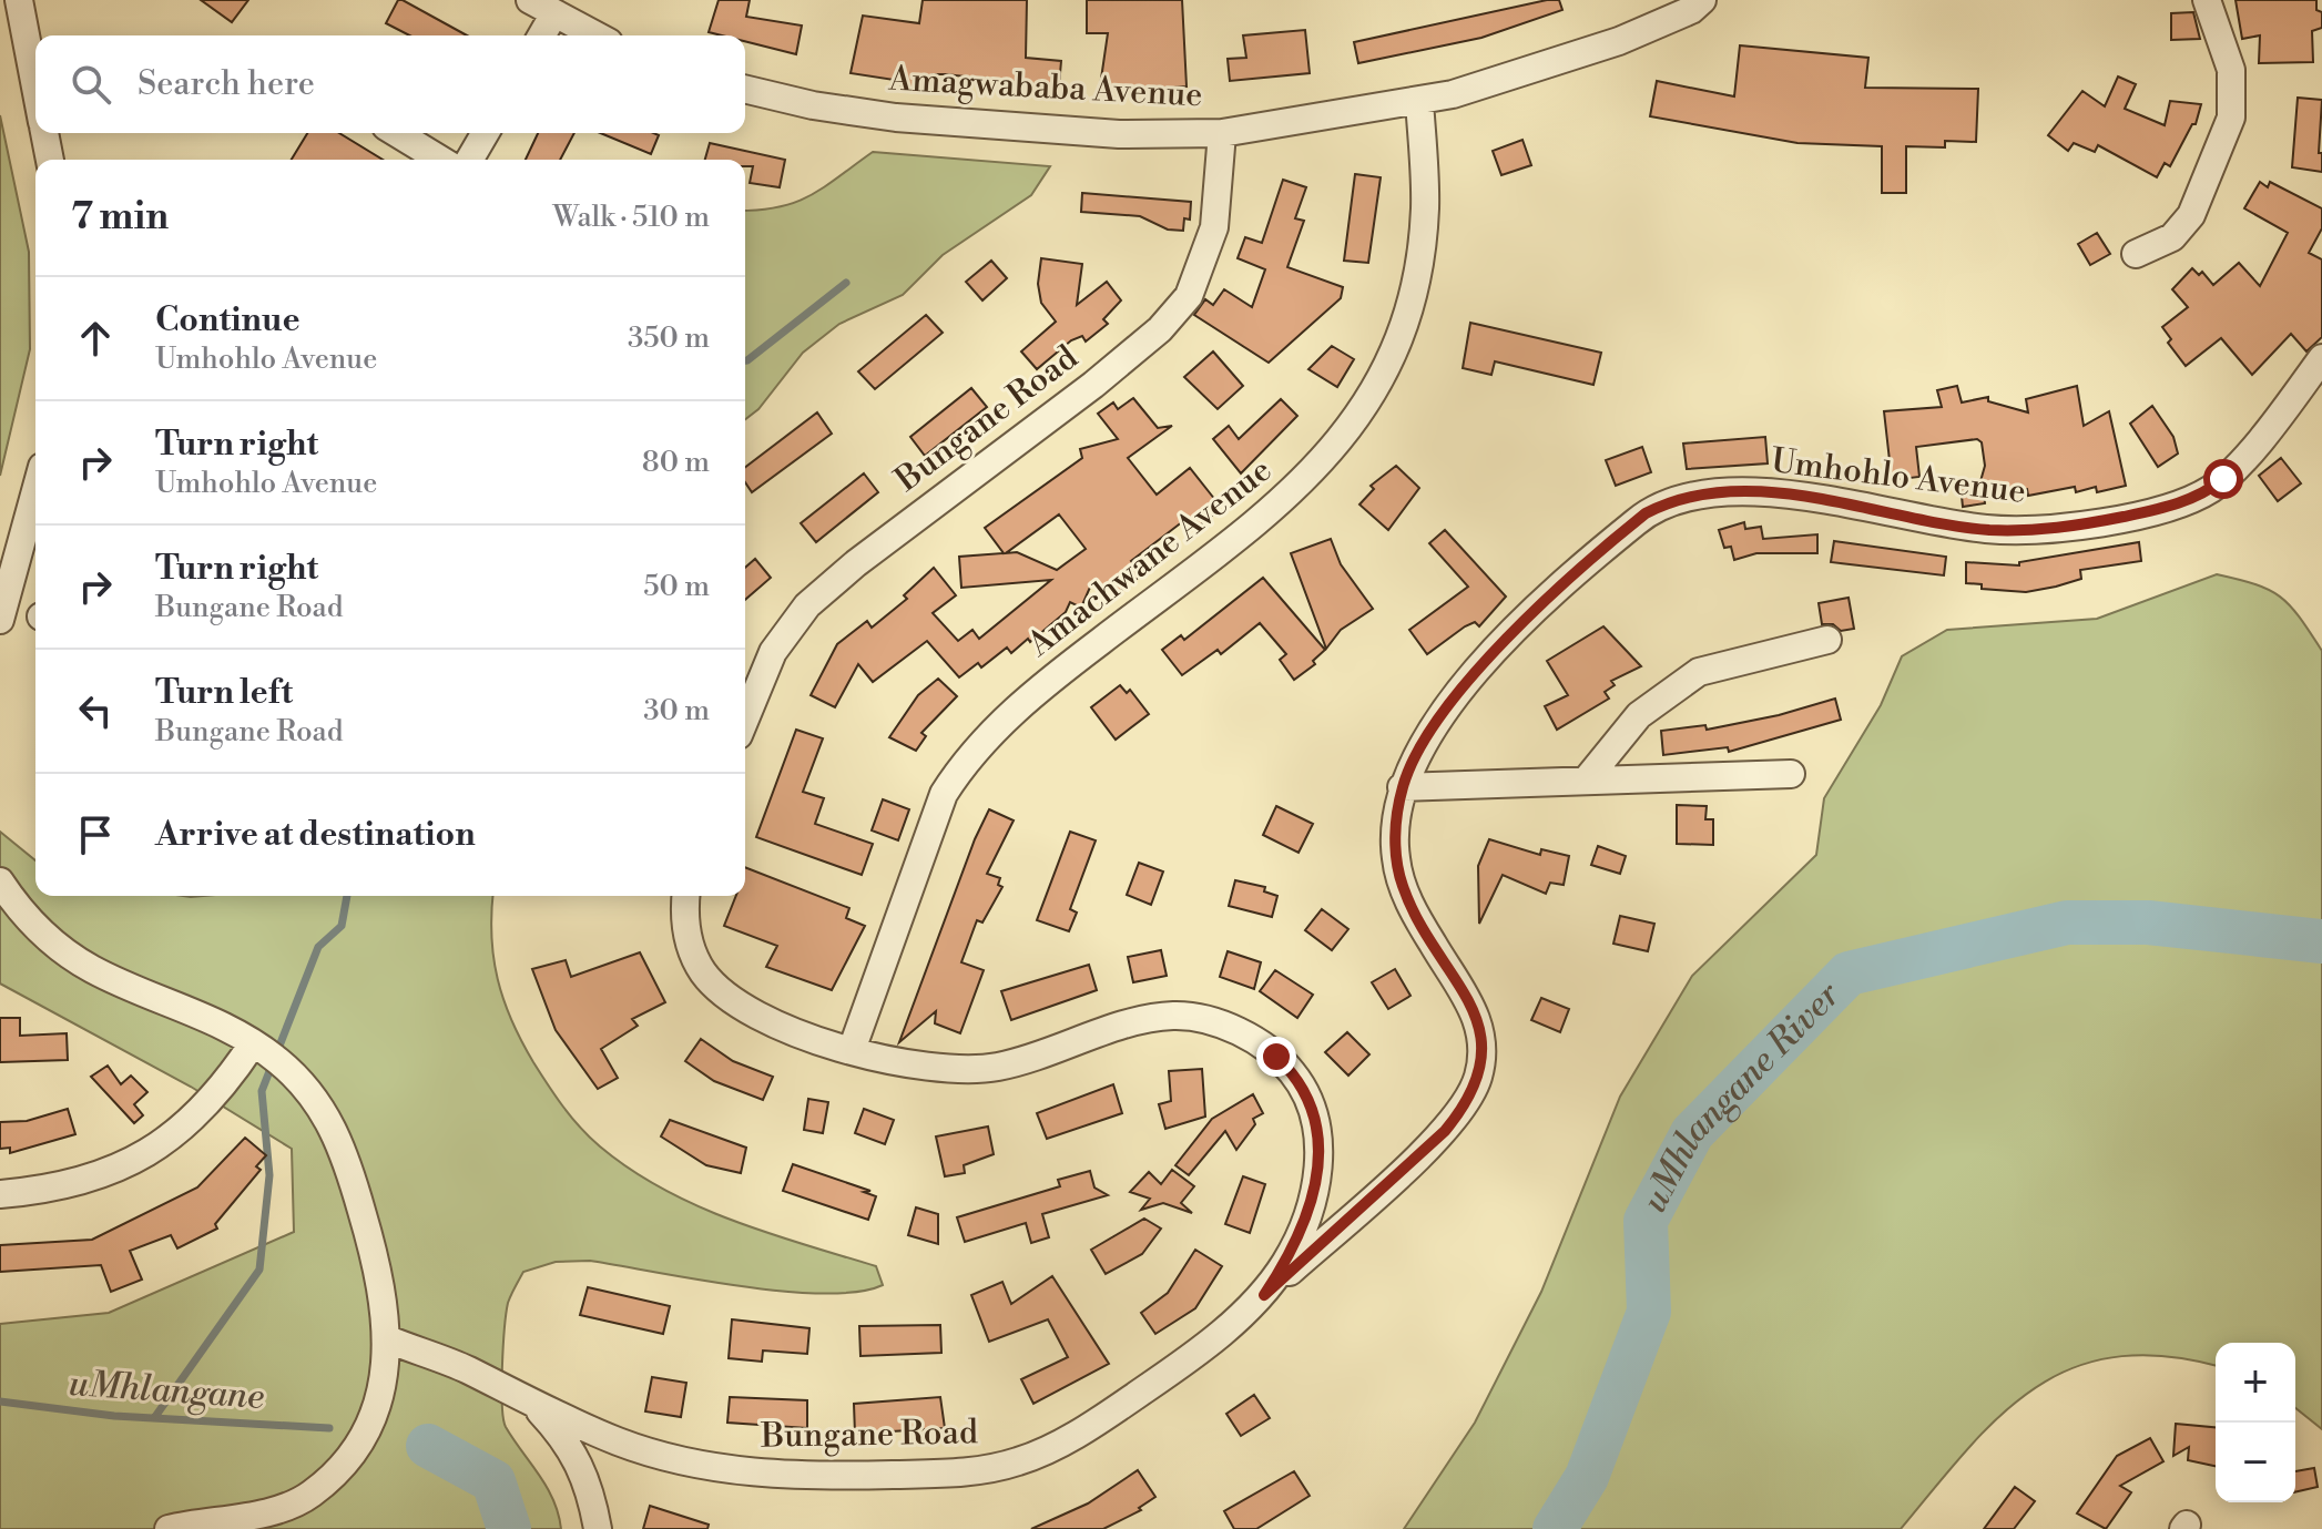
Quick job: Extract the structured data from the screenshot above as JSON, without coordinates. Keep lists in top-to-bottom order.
{
  "streets": {
    "street": [
      "Amagwababa Avenue",
      "Bungane Road",
      "Umhohlo Avenue",
      "Amachwane Avenue"
    ]
  },
  "crossings": [
    ["Amagwababa Avenue", "Bungane Road"],
    ["Amagwababa Avenue", "Amachwane Avenue"],
    ["Bungane Road", "Umhohlo Avenue"],
    ["Bungane Road", "Amachwane Avenue"]
  ],
  "water": ["uMhlangane River", "uMhlangane"],
  "page": {
    "search": "Search here",
    "heading": ["7 min", "Walk · 510 m"],
    "list": [
      ["Continue", "Umhohlo Avenue", "350 m"],
      ["Turn right", "Umhohlo Avenue", "80 m"],
      ["Turn right", "Bungane Road", "50 m"],
      ["Turn left", "Bungane Road", "30 m"],
      "Arrive at destination"
    ],
    "map_buttons": ["+", "−"]
  }
}
